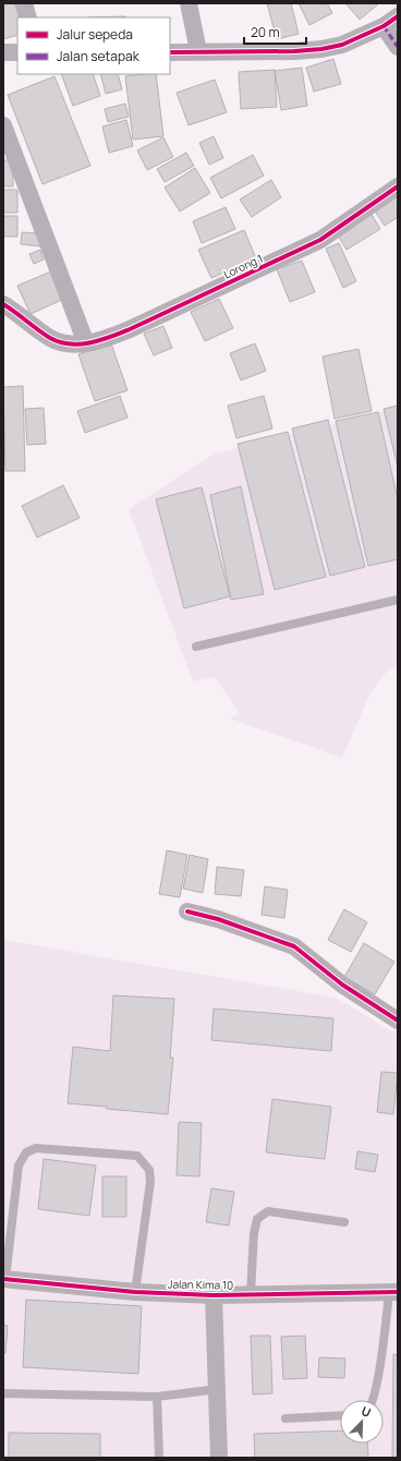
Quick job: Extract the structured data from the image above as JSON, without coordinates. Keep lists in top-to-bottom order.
{
  "streets": {
    "street": ["Lorong 1", "Jalan Kima 10"]
  },
  "legend": ["Jalur sepeda", "Jalan setapak"],
  "scale_bar": "20 m",
  "north": "top right"
}
